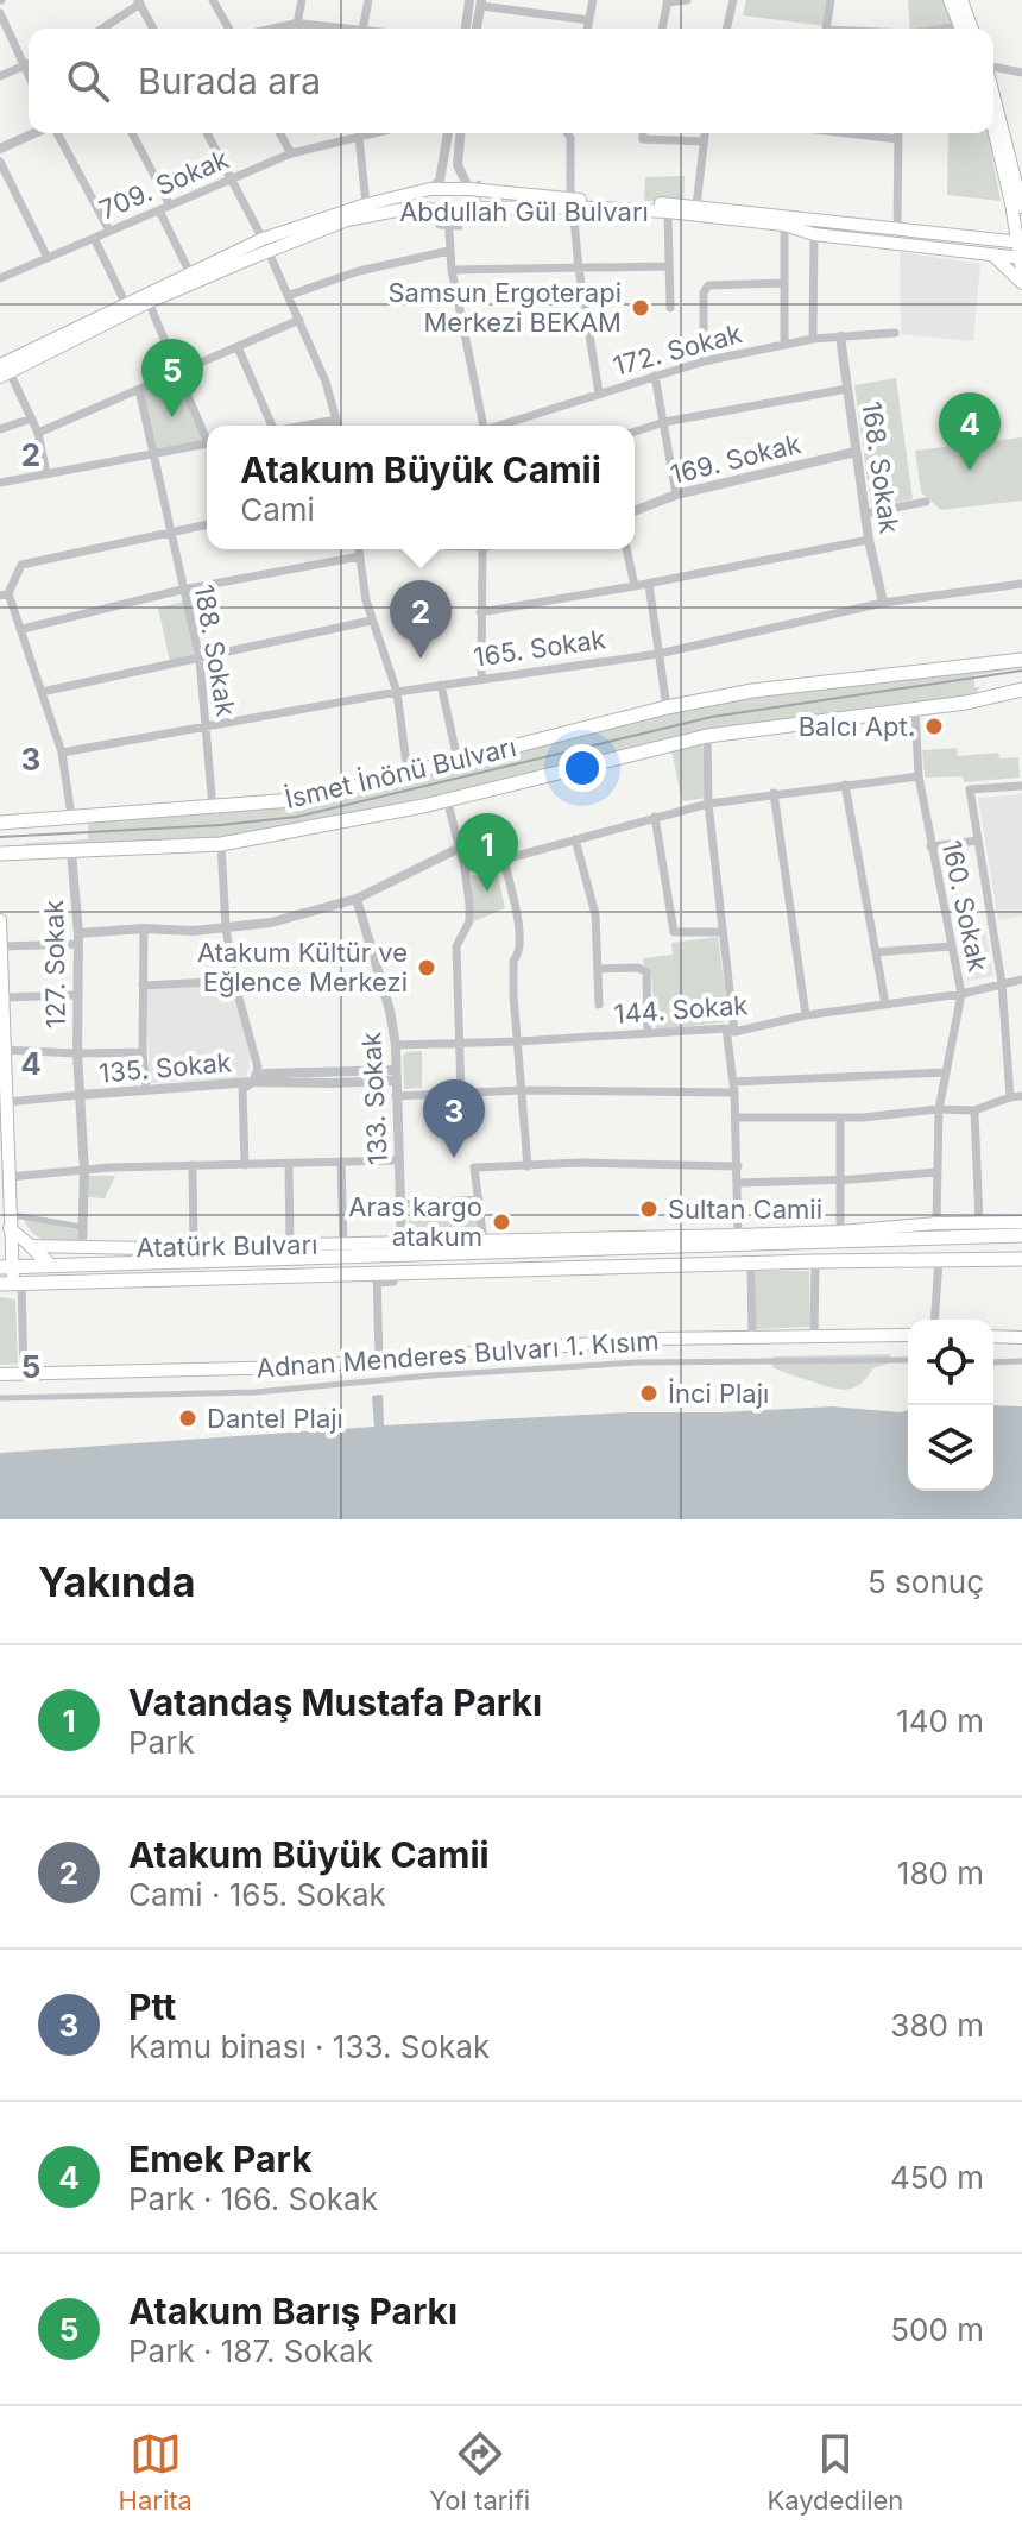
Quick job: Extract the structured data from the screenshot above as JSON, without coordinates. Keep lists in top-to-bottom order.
{
  "streets": {
    "main road": [
      "Abdullah Gül Bulvarı",
      "İsmet İnönü Bulvarı",
      "Atatürk Bulvarı",
      "Adnan Menderes Bulvarı 1. Kısım"
    ],
    "street": [
      "709. Sokak",
      "172. Sokak",
      "169. Sokak",
      "168. Sokak",
      "165. Sokak",
      "188. Sokak",
      "160. Sokak",
      "127. Sokak",
      "144. Sokak",
      "135. Sokak",
      "133. Sokak"
    ]
  },
  "crossings": [
    ["172. Sokak", "168. Sokak"],
    ["169. Sokak", "168. Sokak"],
    ["168. Sokak", "165. Sokak"],
    ["165. Sokak", "188. Sokak"],
    ["188. Sokak", "İsmet İnönü Bulvarı"],
    ["İsmet İnönü Bulvarı", "160. Sokak"],
    ["İsmet İnönü Bulvarı", "127. Sokak"],
    ["160. Sokak", "144. Sokak"],
    ["160. Sokak", "Atatürk Bulvarı"],
    ["127. Sokak", "135. Sokak"],
    ["127. Sokak", "Atatürk Bulvarı"],
    ["144. Sokak", "133. Sokak"],
    ["135. Sokak", "133. Sokak"],
    ["133. Sokak", "Atatürk Bulvarı"]
  ],
  "places": [
    "Samsun Ergoterapi Merkezi BEKAM",
    "Balcı Apt.",
    "Atakum Kültür ve Eğlence Merkezi",
    "Sultan Camii",
    "Aras kargo atakum",
    "İnci Plajı",
    "Dantel Plajı"
  ],
  "page": {
    "search": "Burada ara",
    "pins": [
      "5",
      "4",
      "2",
      "1",
      "3"
    ],
    "popup": ["Atakum Büyük Camii", "Cami"],
    "heading": ["Yakında", "5 sonuç"],
    "list": [
      {
        "mark": "1",
        "name": "Vatandaş Mustafa Parkı",
        "note": "Park",
        "value": "140 m"
      },
      {
        "mark": "2",
        "name": "Atakum Büyük Camii",
        "note": "Cami · 165. Sokak",
        "value": "180 m"
      },
      {
        "mark": "3",
        "name": "Ptt",
        "note": "Kamu binası · 133. Sokak",
        "value": "380 m"
      },
      {
        "mark": "4",
        "name": "Emek Park",
        "note": "Park · 166. Sokak",
        "value": "450 m"
      },
      {
        "mark": "5",
        "name": "Atakum Barış Parkı",
        "note": "Park · 187. Sokak",
        "value": "500 m"
      }
    ],
    "nav": ["Harita", "Yol tarifi", "Kaydedilen"]
  },
  "grid": {
    "rows": [
      "2",
      "3",
      "4",
      "5"
    ]
  }
}
